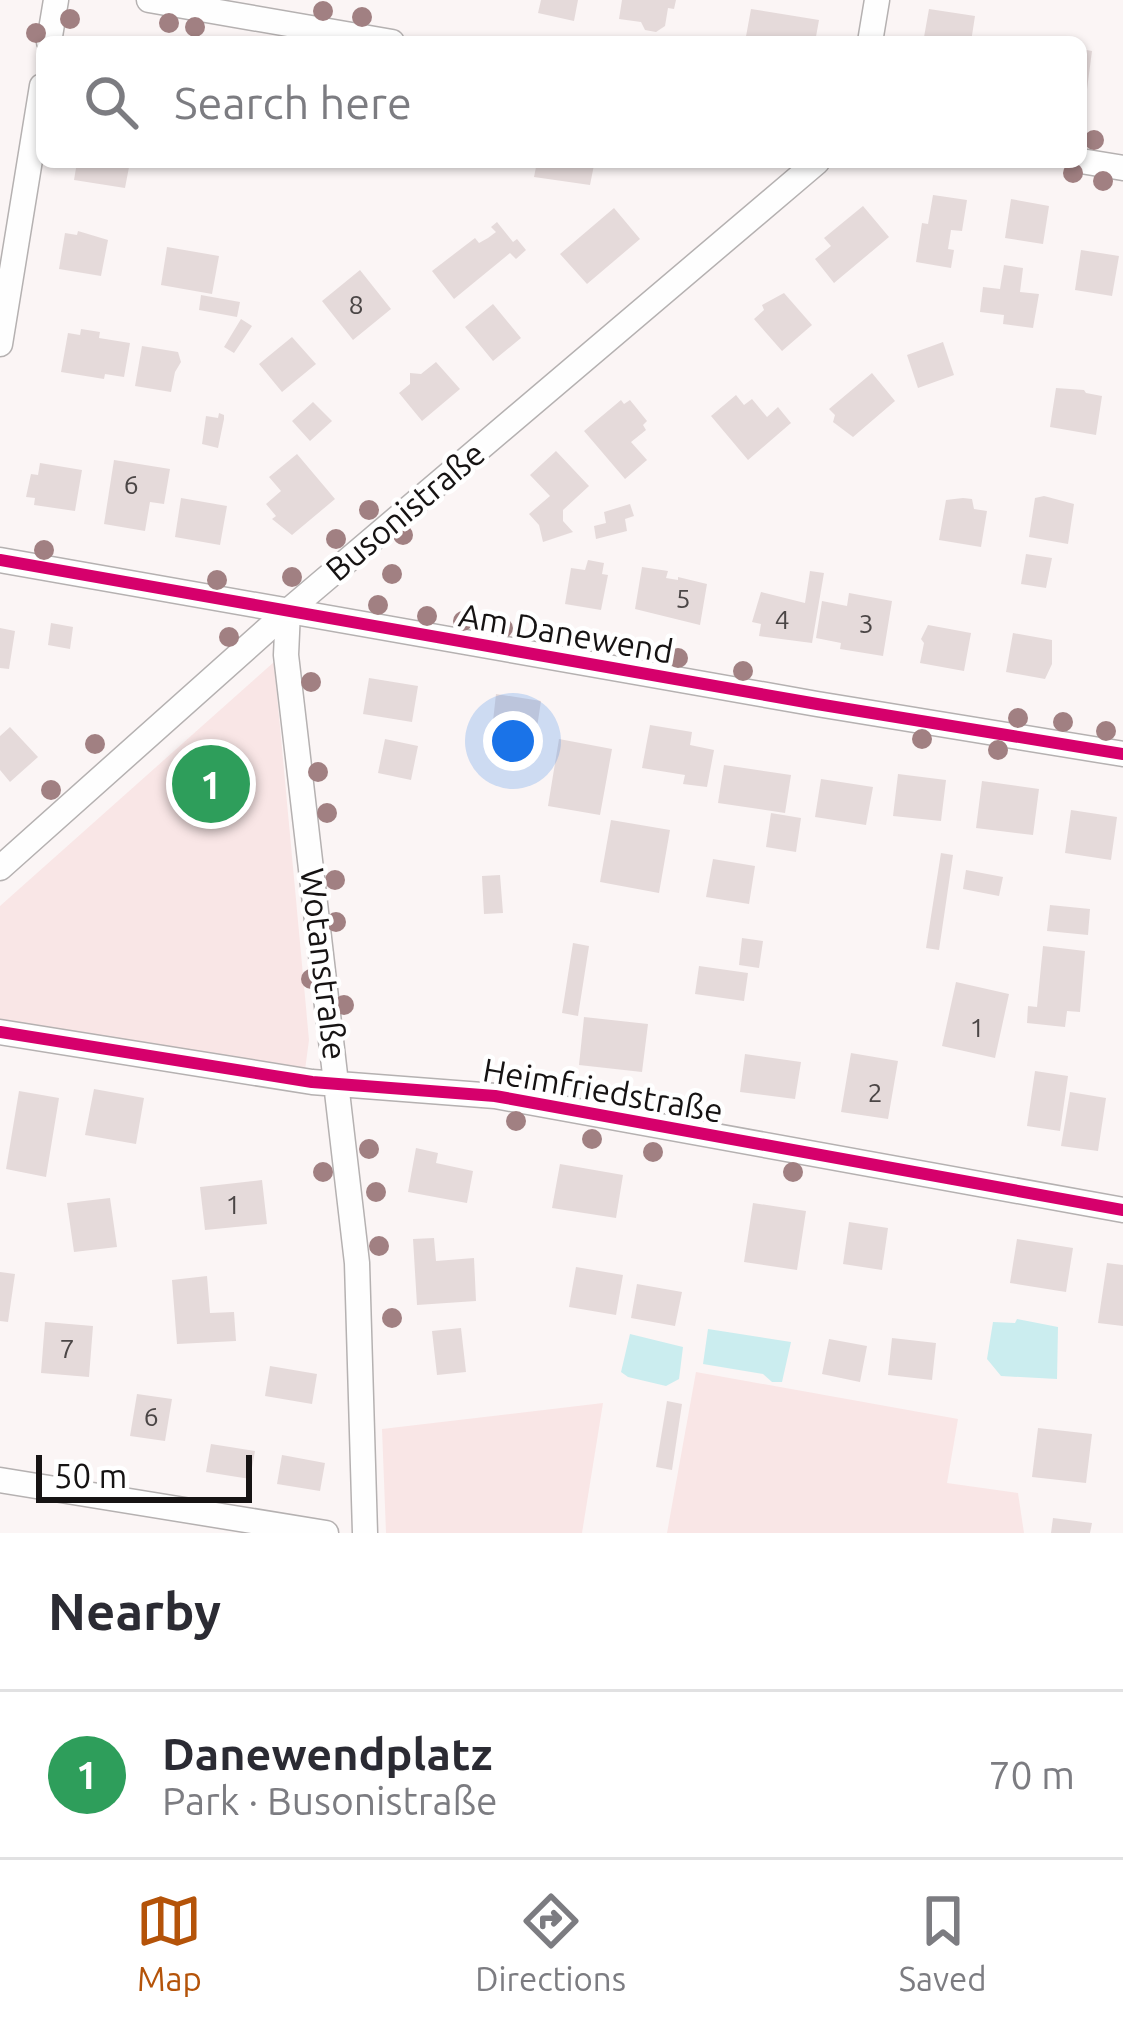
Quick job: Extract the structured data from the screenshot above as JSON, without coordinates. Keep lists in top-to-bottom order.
{
  "streets": {
    "street": [
      "Busonistraße",
      "Am Danewend",
      "Wotanstraße",
      "Heimfriedstraße"
    ]
  },
  "crossings": [
    ["Busonistraße", "Am Danewend"],
    ["Busonistraße", "Wotanstraße"],
    ["Am Danewend", "Wotanstraße"],
    ["Wotanstraße", "Heimfriedstraße"]
  ],
  "house_numbers": [
    "8",
    "6",
    "5",
    "4",
    "3",
    "1",
    "2",
    "1",
    "7",
    "6"
  ],
  "scale_bar": "50 m",
  "page": {
    "search": "Search here",
    "pins": "1",
    "scale": "50 m",
    "heading": "Nearby",
    "list": [
      {
        "mark": "1",
        "name": "Danewendplatz",
        "note": "Park · Busonistraße",
        "value": "70 m"
      }
    ],
    "nav": ["Map", "Directions", "Saved"]
  }
}
